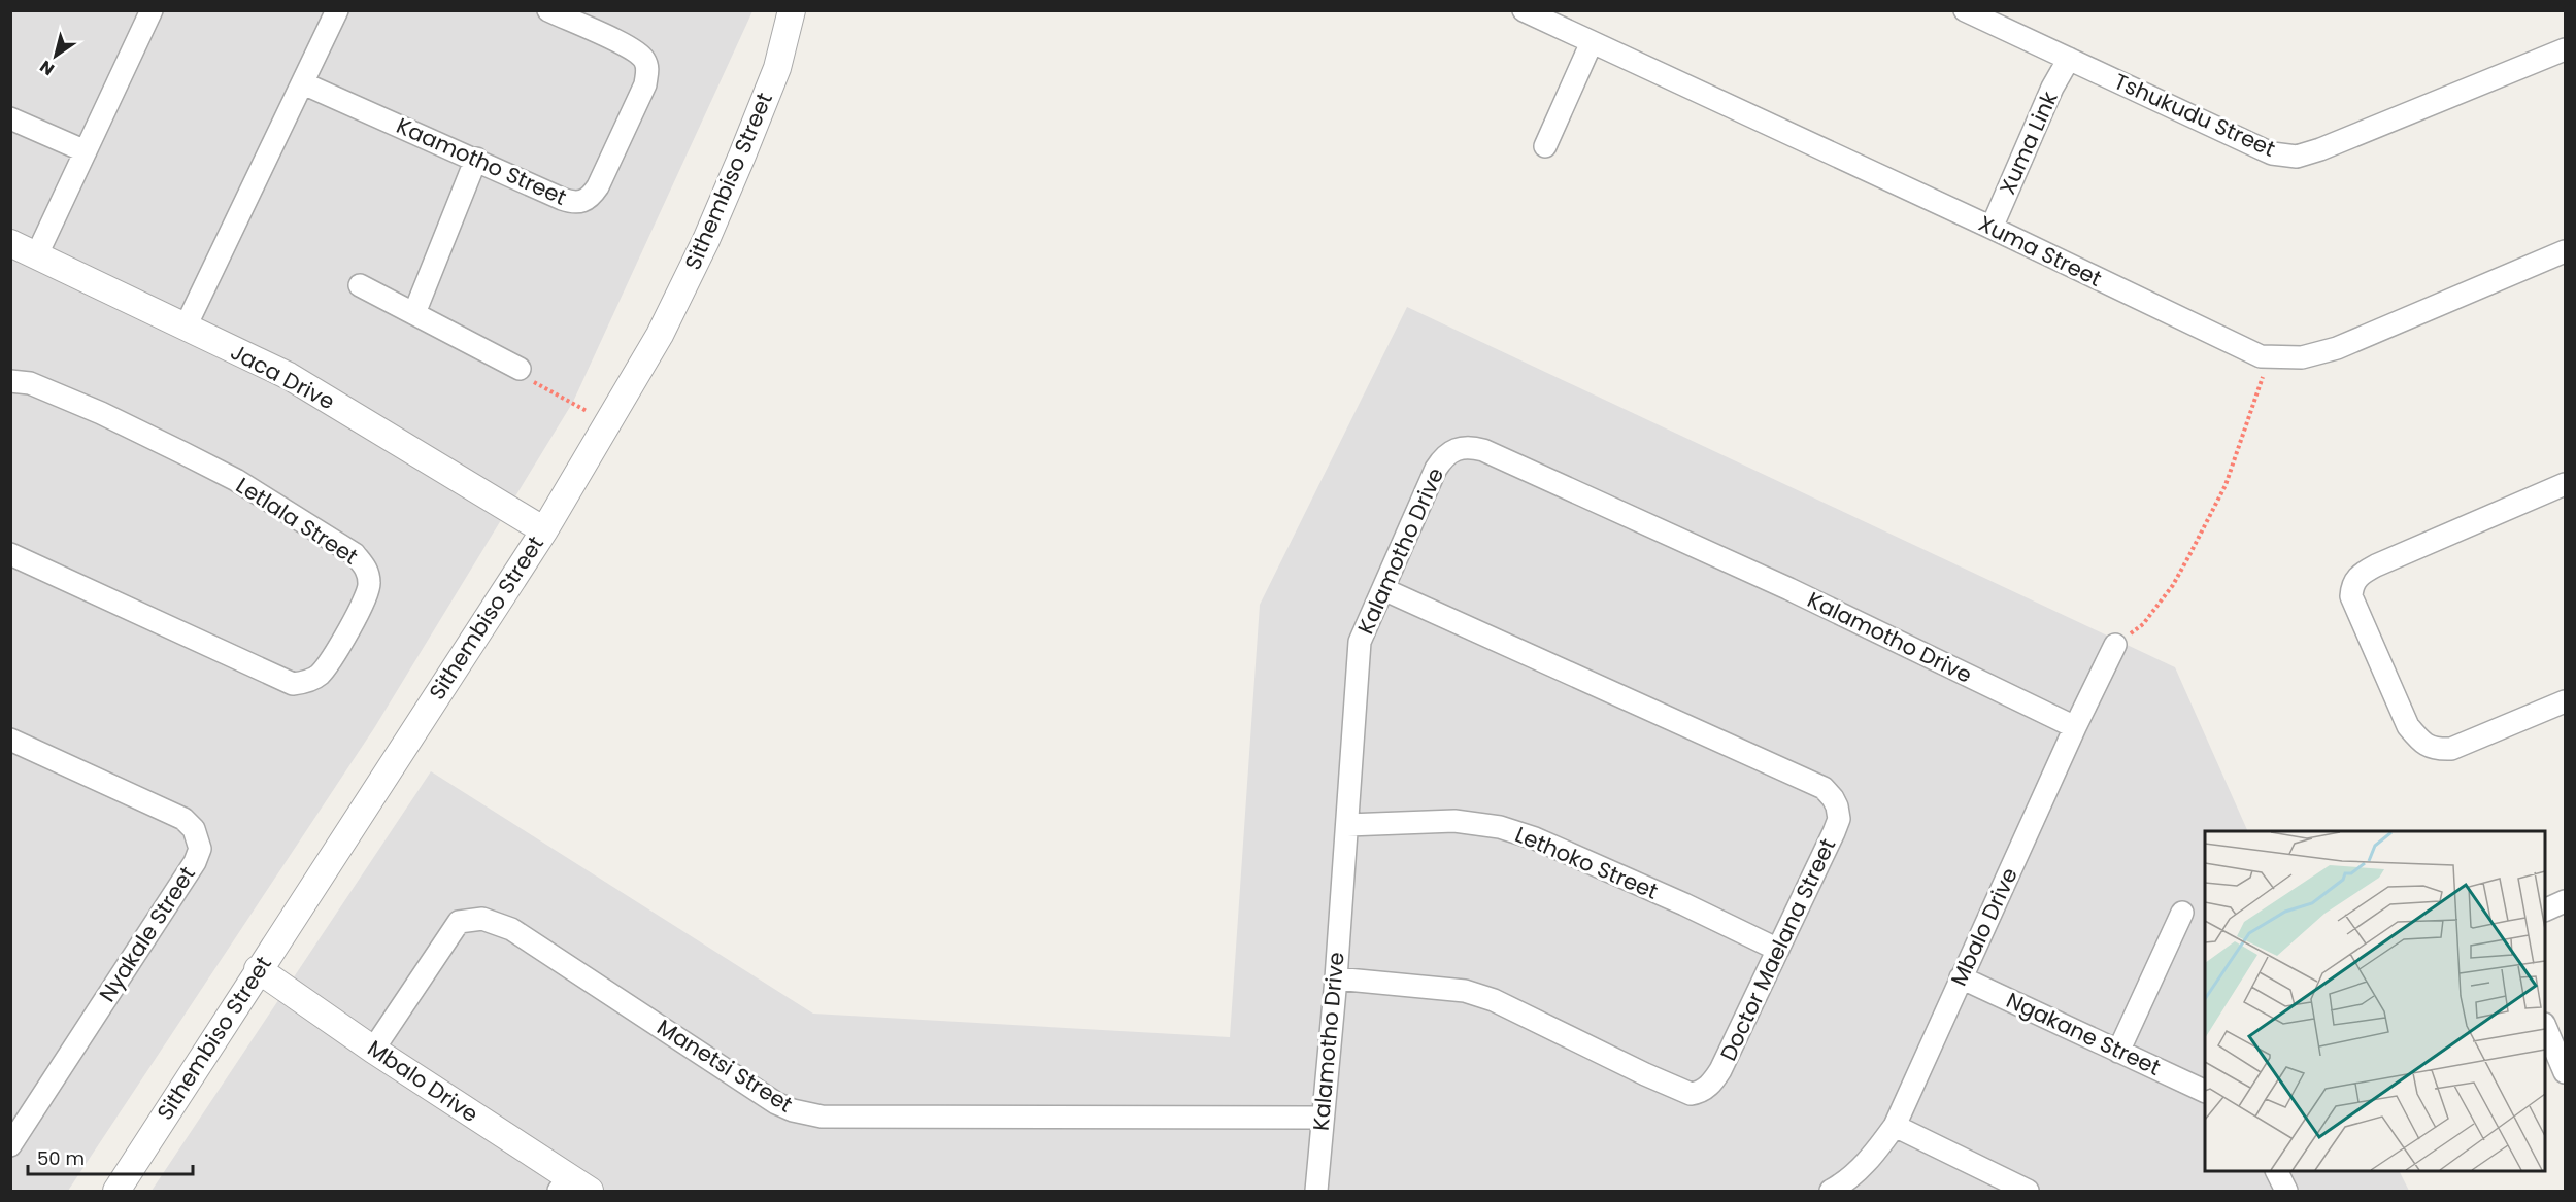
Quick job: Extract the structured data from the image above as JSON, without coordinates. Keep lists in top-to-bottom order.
{
  "streets": {
    "street": [
      "Tshukudu Street",
      "Xuma Link",
      "Kaamotho Street",
      "Sithembiso Street",
      "Xuma Street",
      "Jaca Drive",
      "Letlala Street",
      "Kalamotho Drive",
      "Lethoko Street",
      "Mbalo Drive",
      "Nyakale Street",
      "Doctor Maelana Street",
      "Ngakane Street",
      "Manetsi Street"
    ]
  },
  "crossings": [
    ["Tshukudu Street", "Xuma Link"],
    ["Xuma Link", "Xuma Street"],
    ["Sithembiso Street", "Jaca Drive"],
    ["Sithembiso Street", "Mbalo Drive"],
    ["Kalamotho Drive", "Lethoko Street"],
    ["Kalamotho Drive", "Mbalo Drive"],
    ["Kalamotho Drive", "Doctor Maelana Street"],
    ["Kalamotho Drive", "Manetsi Street"],
    ["Lethoko Street", "Doctor Maelana Street"],
    ["Mbalo Drive", "Ngakane Street"],
    ["Mbalo Drive", "Manetsi Street"]
  ],
  "scale_bar": "50 m",
  "north": "bottom left"
}
